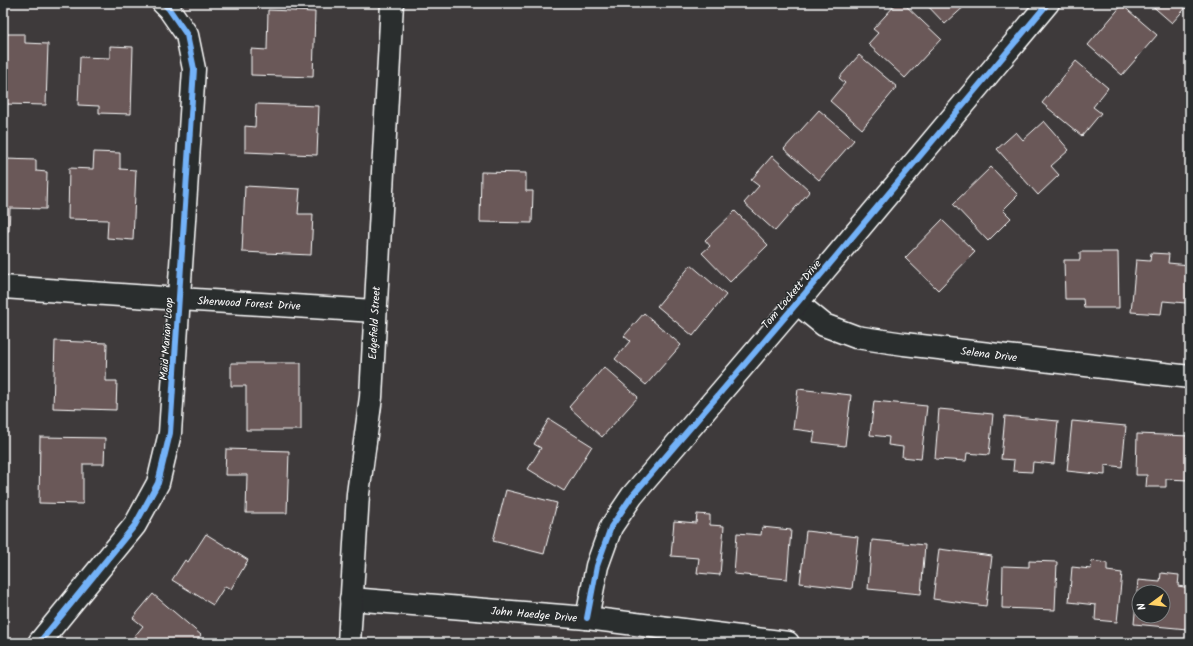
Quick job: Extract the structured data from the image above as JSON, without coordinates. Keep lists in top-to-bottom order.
{
  "streets": {
    "street": [
      "Tom Lockett Drive",
      "Sherwood Forest Drive",
      "Edgefield Street",
      "Maid Marian Loop",
      "Selena Drive",
      "John Haedge Drive"
    ]
  },
  "crossings": [
    ["Tom Lockett Drive", "Selena Drive"],
    ["Tom Lockett Drive", "John Haedge Drive"],
    ["Sherwood Forest Drive", "Edgefield Street"],
    ["Sherwood Forest Drive", "Maid Marian Loop"],
    ["Edgefield Street", "John Haedge Drive"]
  ],
  "north": "left"
}
